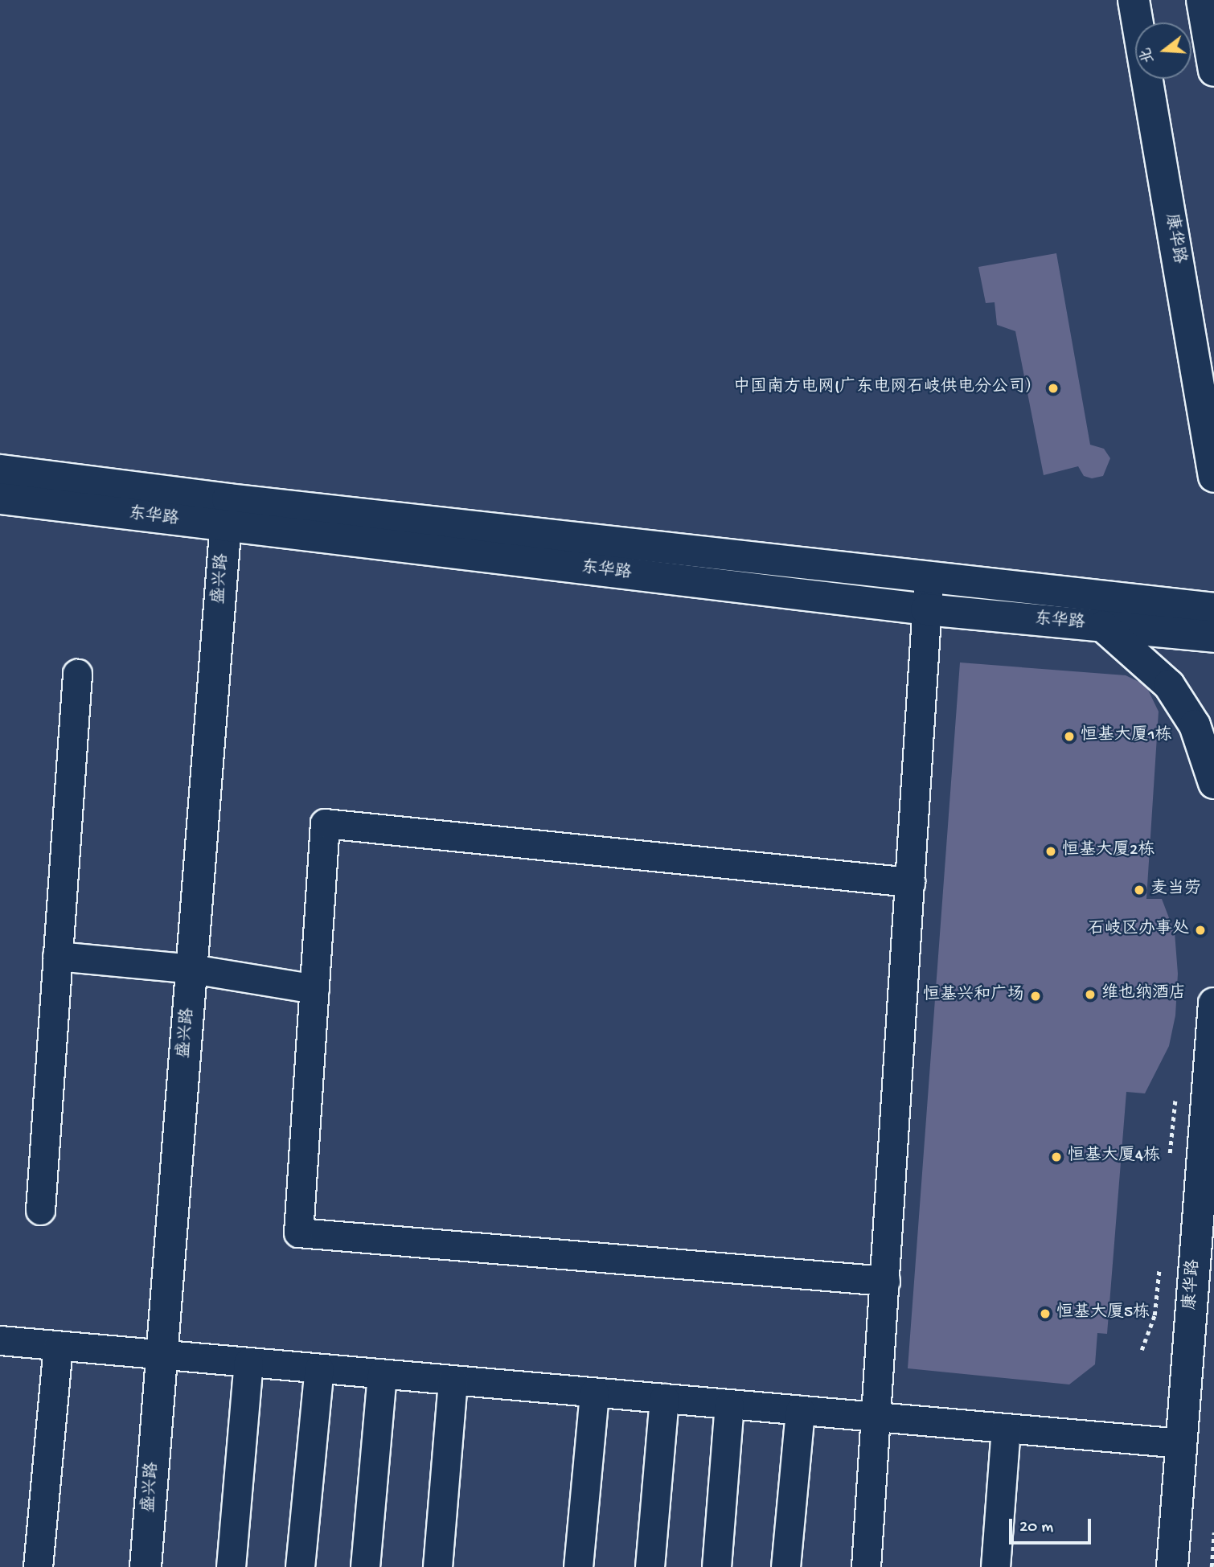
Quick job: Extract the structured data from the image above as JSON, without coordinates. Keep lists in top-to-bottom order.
{
  "streets": {
    "main road": ["康华路", "东华路", "盛兴路"]
  },
  "crossings": [
    ["东华路", "盛兴路"]
  ],
  "places": [
    "中国南方电网(广东电网石岐供电分公司）",
    "恒基大厦1栋",
    "恒基大厦2栋",
    "麦当劳",
    "石岐区办事处",
    "维也纳酒店",
    "恒基兴和广场",
    "恒基大厦4栋",
    "恒基大厦5栋"
  ],
  "scale_bar": "20 m",
  "north": "left"
}
